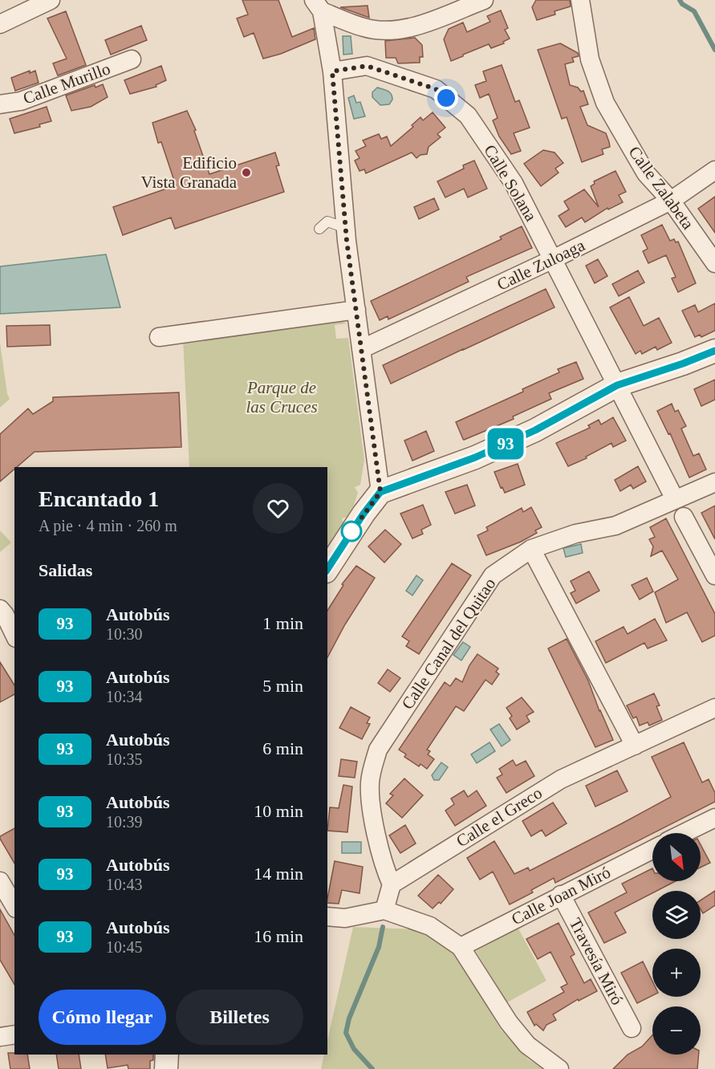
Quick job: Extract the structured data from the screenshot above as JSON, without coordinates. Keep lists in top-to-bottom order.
{
  "streets": {
    "street": [
      "Calle Murillo",
      "Calle Solana",
      "Calle Zalabeta",
      "Calle Zuloaga",
      "Calle Canal del Quitao",
      "Calle el Greco",
      "Calle Joan Miró",
      "Travesía Miró"
    ]
  },
  "crossings": [
    ["Calle Solana", "Calle Zuloaga"],
    ["Calle Solana", "Calle Canal del Quitao"],
    ["Calle Zalabeta", "Calle Zuloaga"],
    ["Calle Canal del Quitao", "Calle el Greco"],
    ["Calle Joan Miró", "Travesía Miró"]
  ],
  "parks": ["Parque de las Cruces"],
  "places": ["Edificio Vista Granada"],
  "lines": ["bus line 93"],
  "north": "bottom right",
  "page": {
    "on_map": "93",
    "heading": [
      ["Encantado 1", "A pie · 4 min · 260 m"],
      "Salidas"
    ],
    "list": [
      {
        "mark": "93",
        "name": "Autobús",
        "note": "10:30",
        "value": "1 min"
      },
      {
        "mark": "93",
        "name": "Autobús",
        "note": "10:34",
        "value": "5 min"
      },
      {
        "mark": "93",
        "name": "Autobús",
        "note": "10:35",
        "value": "6 min"
      },
      {
        "mark": "93",
        "name": "Autobús",
        "note": "10:39",
        "value": "10 min"
      },
      {
        "mark": "93",
        "name": "Autobús",
        "note": "10:43",
        "value": "14 min"
      },
      {
        "mark": "93",
        "name": "Autobús",
        "note": "10:45",
        "value": "16 min"
      }
    ],
    "map_buttons": ["+", "−"],
    "buttons": ["Cómo llegar", "Billetes"]
  }
}
